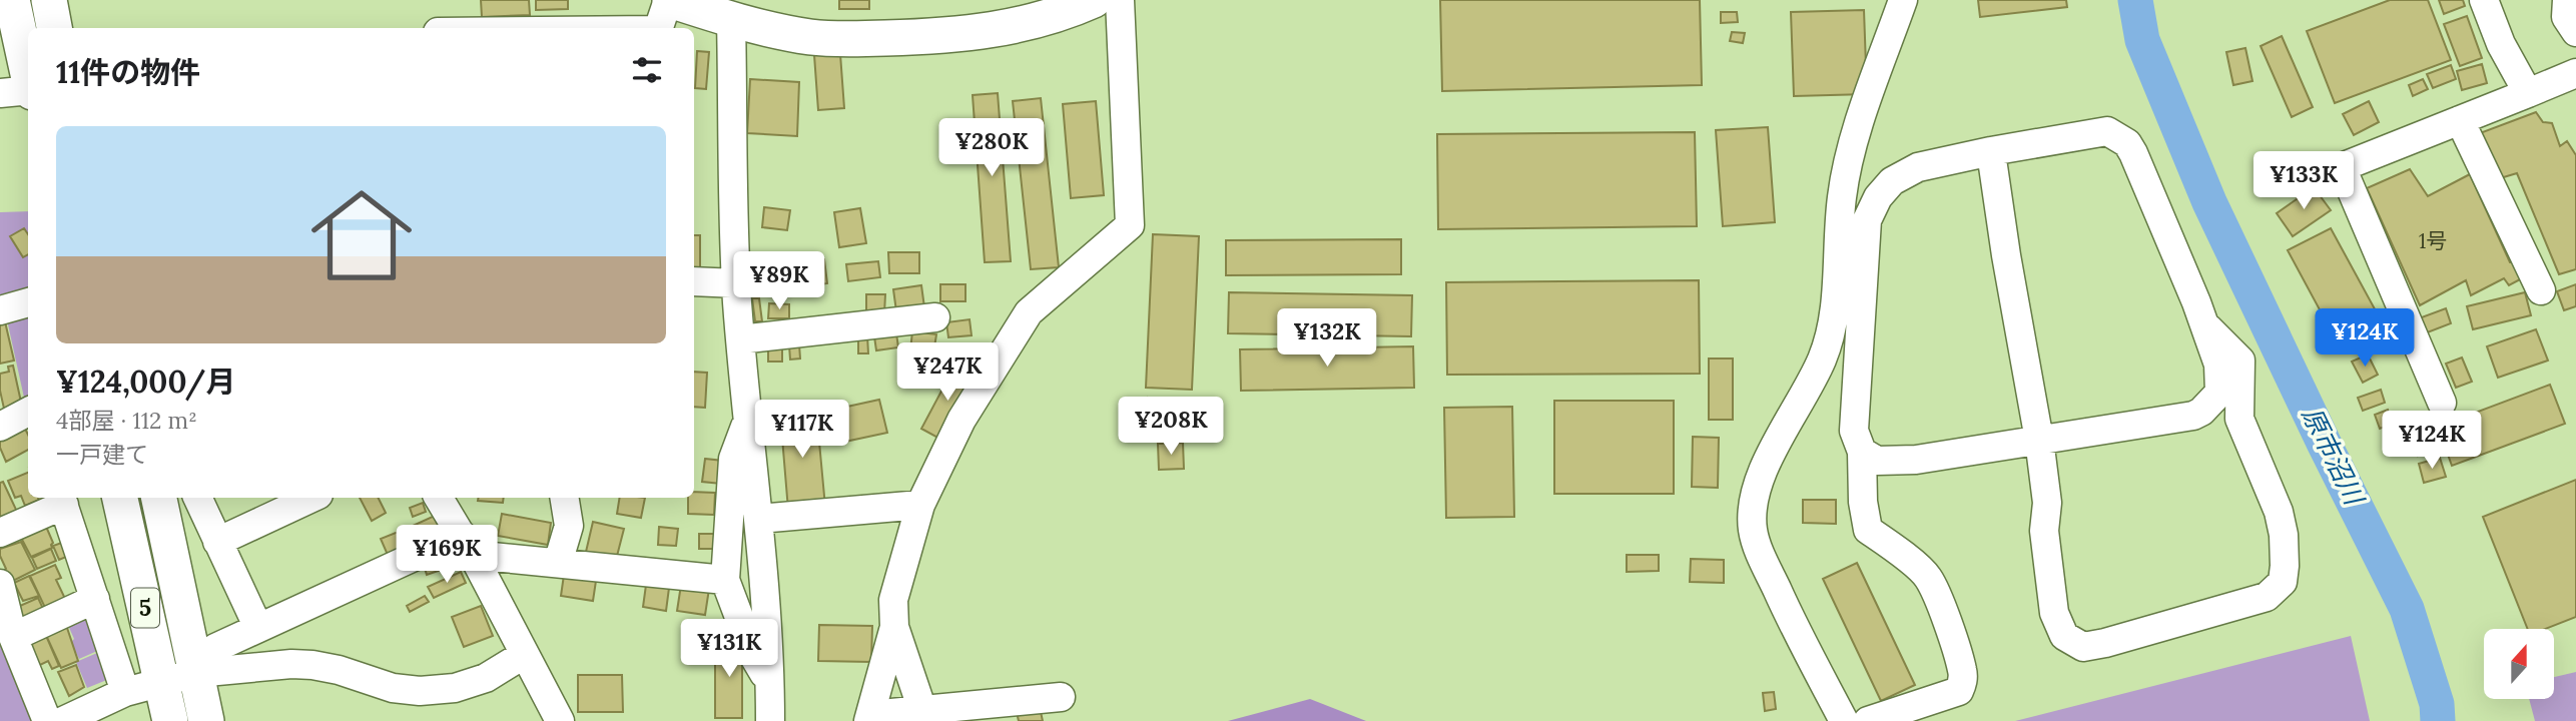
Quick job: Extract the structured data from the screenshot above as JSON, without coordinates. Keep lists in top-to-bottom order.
{
  "streets": {
    "main road": ["5"]
  },
  "water": ["原市沼川"],
  "house_numbers": ["1号"],
  "north": "top",
  "page": {
    "heading": "11件の物件",
    "list": [
      {
        "name": "¥124,000/月",
        "note": "4部屋 · 112 m² · 一戸建て"
      }
    ],
    "price": [
      "¥280K",
      "¥133K",
      "¥89K",
      "¥132K",
      "¥124K",
      "¥247K",
      "¥208K",
      "¥117K",
      "¥124K",
      "¥169K",
      "¥131K"
    ]
  }
}
